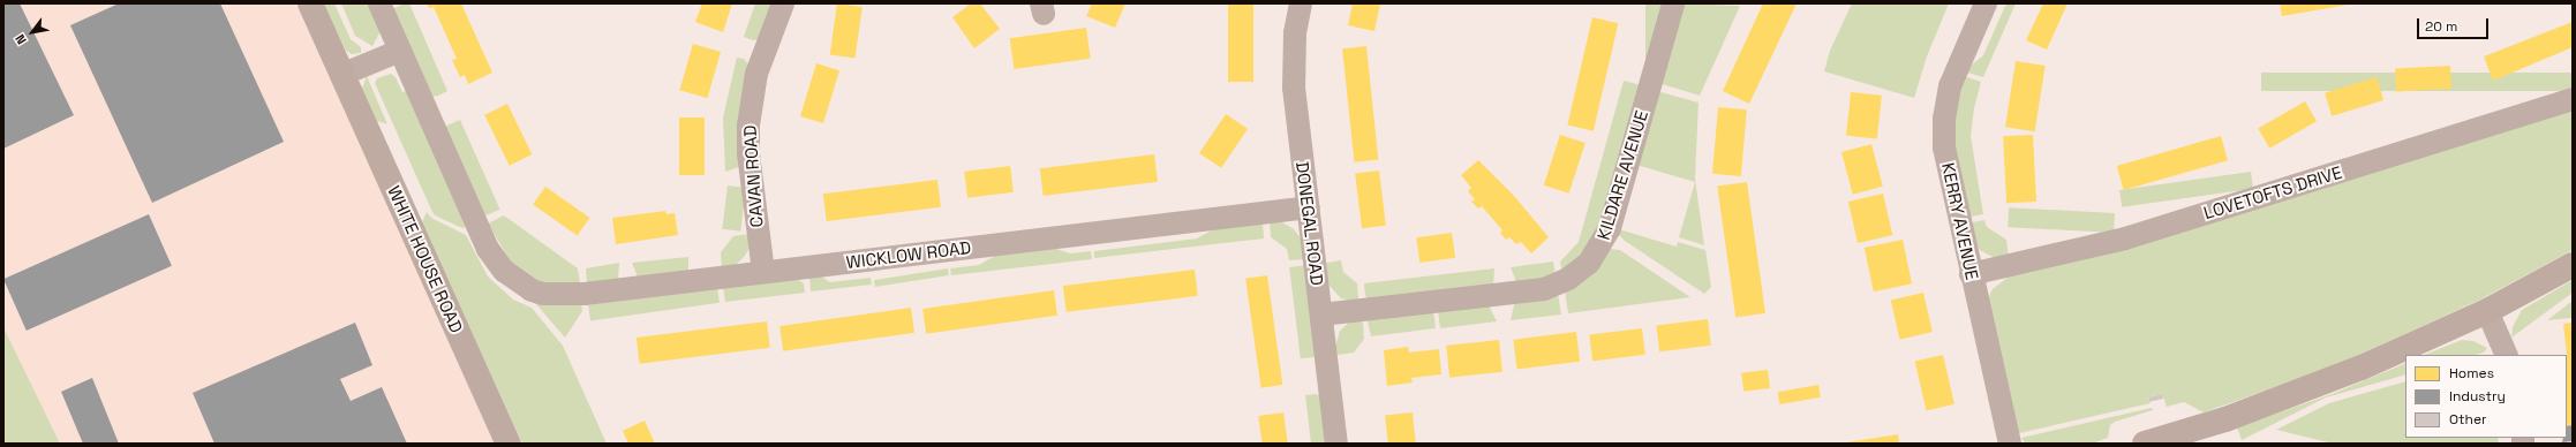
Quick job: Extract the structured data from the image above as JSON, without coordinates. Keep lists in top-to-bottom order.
{
  "streets": {
    "street": [
      "KILDARE AVENUE",
      "CAVAN ROAD",
      "LOVETOFTS DRIVE",
      "KERRY AVENUE",
      "DONEGAL ROAD",
      "WICKLOW ROAD",
      "WHITE HOUSE ROAD"
    ]
  },
  "crossings": [
    ["KILDARE AVENUE", "DONEGAL ROAD"],
    ["CAVAN ROAD", "WICKLOW ROAD"],
    ["LOVETOFTS DRIVE", "KERRY AVENUE"],
    ["DONEGAL ROAD", "WICKLOW ROAD"]
  ],
  "legend": ["Homes", "Industry", "Other"],
  "scale_bar": "20 m",
  "north": "bottom left"
}
